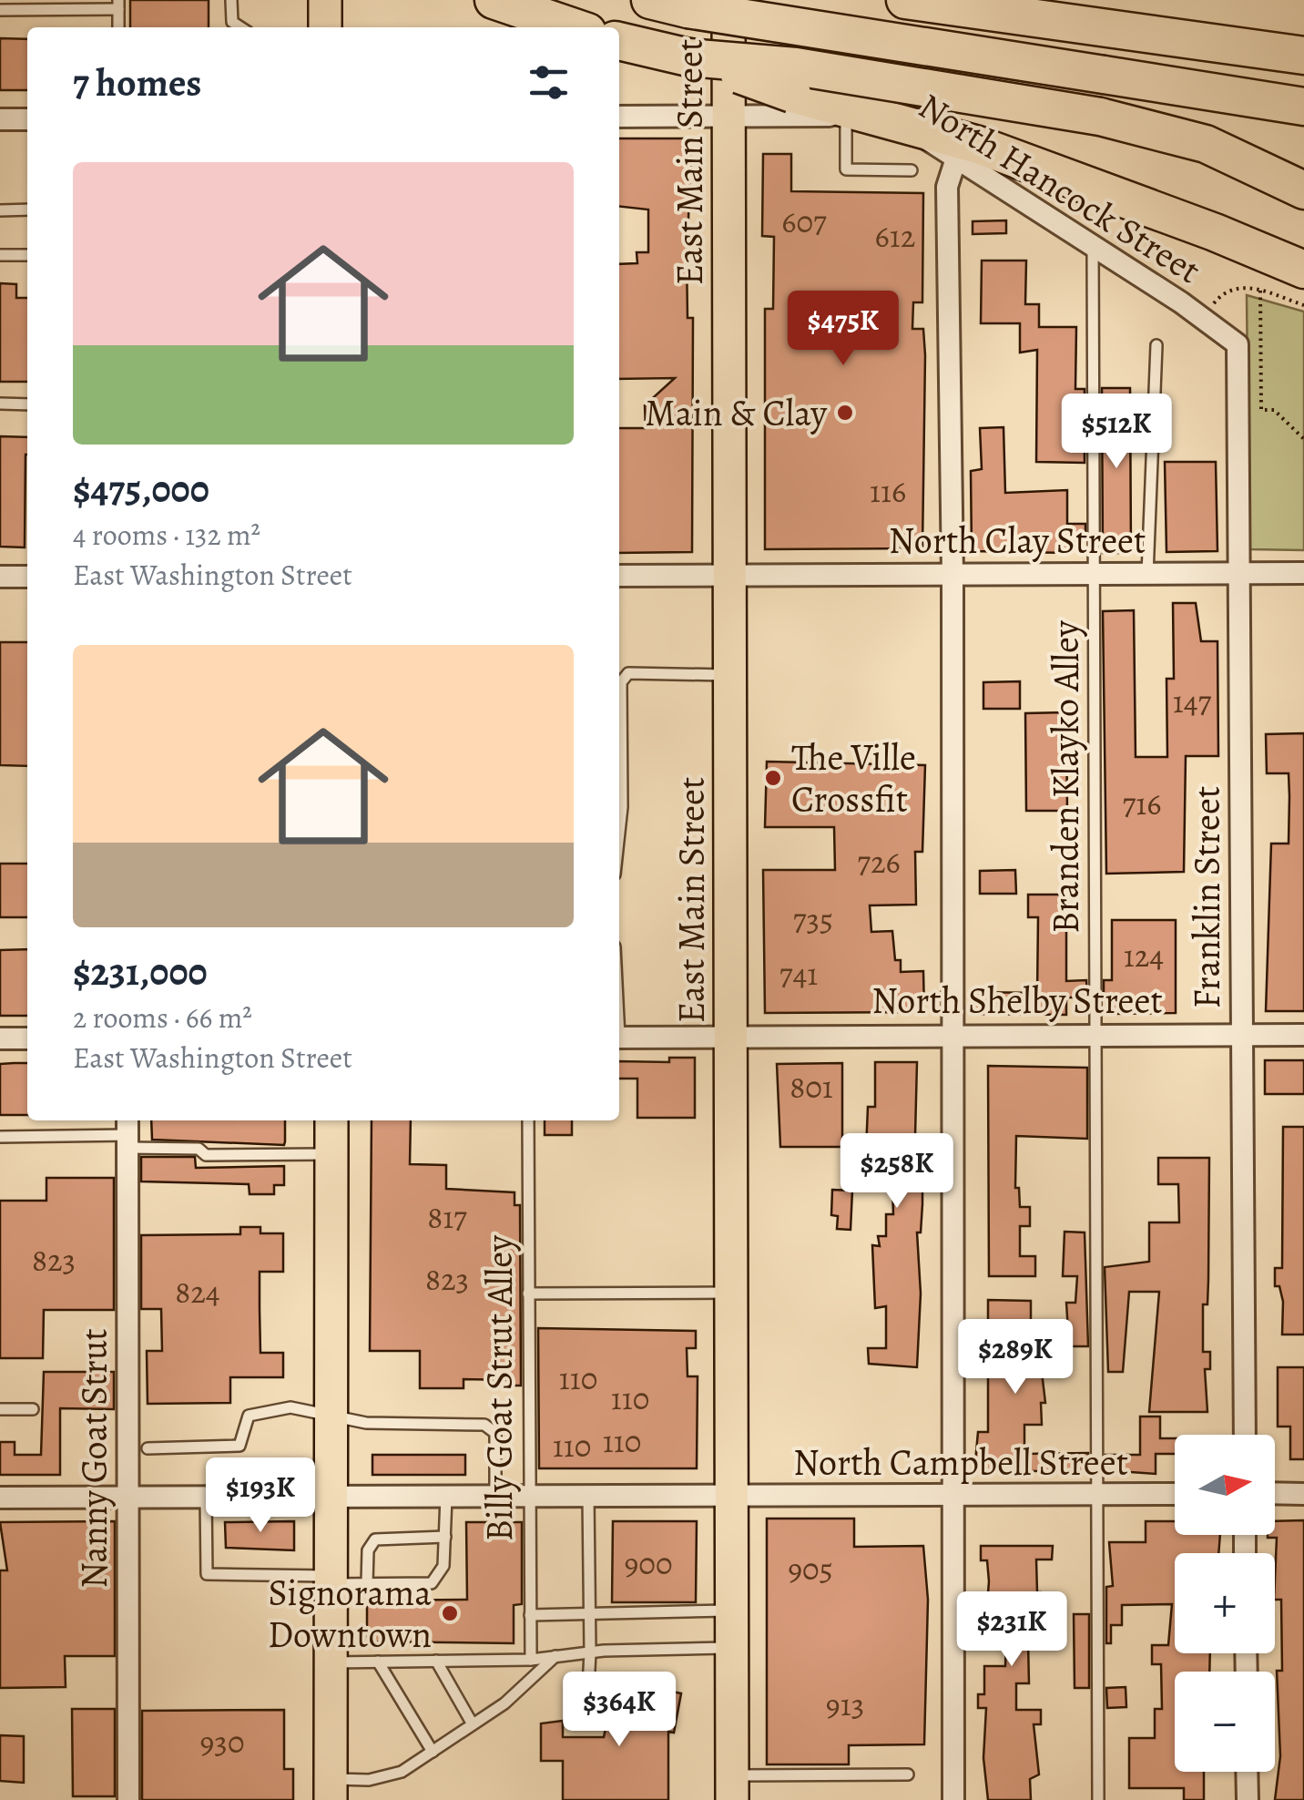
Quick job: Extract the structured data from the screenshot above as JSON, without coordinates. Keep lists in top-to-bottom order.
{
  "streets": {
    "main road": ["East Main Street"],
    "street": [
      "North Hancock Street",
      "North Clay Street",
      "Franklin Street",
      "North Shelby Street",
      "Nanny Goat Strut",
      "North Campbell Street"
    ],
    "lane": ["Branden Klayko Alley", "Billy Goat Strut Alley"]
  },
  "crossings": [
    ["East Main Street", "North Hancock Street"],
    ["East Main Street", "North Clay Street"],
    ["East Main Street", "North Shelby Street"],
    ["East Main Street", "North Campbell Street"],
    ["North Hancock Street", "Branden Klayko Alley"],
    ["North Hancock Street", "Franklin Street"],
    ["North Clay Street", "Branden Klayko Alley"],
    ["North Clay Street", "Franklin Street"],
    ["Branden Klayko Alley", "North Shelby Street"],
    ["Branden Klayko Alley", "North Campbell Street"],
    ["Franklin Street", "North Shelby Street"],
    ["Billy Goat Strut Alley", "North Campbell Street"],
    ["Nanny Goat Strut", "North Campbell Street"]
  ],
  "places": ["Main & Clay", "The Ville Crossfit", "Signorama Downtown"],
  "house_numbers": [
    "607",
    "612",
    "116",
    "147",
    "716",
    "726",
    "735",
    "124",
    "741",
    "801",
    "817",
    "823",
    "823",
    "824",
    "110",
    "110",
    "110",
    "110",
    "900",
    "905",
    "913",
    "930"
  ],
  "north": "right",
  "page": {
    "heading": "7 homes",
    "list": [
      {
        "name": "$475,000",
        "note": "4 rooms · 132 m² · East Washington Street"
      },
      {
        "name": "$231,000",
        "note": "2 rooms · 66 m² · East Washington Street"
      }
    ],
    "price": [
      "$475K",
      "$512K",
      "$258K",
      "$289K",
      "$193K",
      "$231K",
      "$364K"
    ],
    "map_buttons": ["+", "−"]
  }
}
